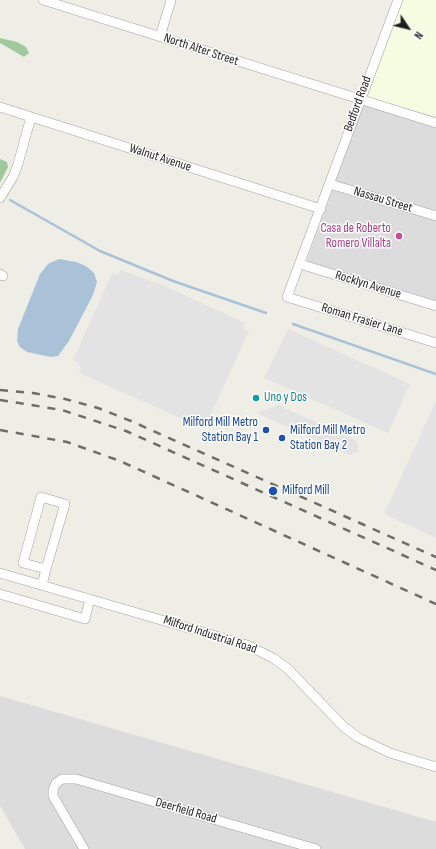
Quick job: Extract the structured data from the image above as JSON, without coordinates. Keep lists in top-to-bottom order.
{
  "streets": {
    "street": [
      "North Alter Street",
      "Bedford Road",
      "Walnut Avenue",
      "Nassau Street",
      "Rocklyn Avenue",
      "Roman Frasier Lane",
      "Milford Industrial Road",
      "Deerfield Road"
    ]
  },
  "crossings": [
    ["North Alter Street", "Bedford Road"],
    ["Bedford Road", "Walnut Avenue"],
    ["Bedford Road", "Nassau Street"],
    ["Bedford Road", "Rocklyn Avenue"],
    ["Bedford Road", "Roman Frasier Lane"]
  ],
  "places": [
    "Casa de Roberto Romero Villalta",
    "Uno y Dos",
    "Milford Mill Metro Station Bay 1",
    "Milford Mill Metro Station Bay 2",
    "Milford Mill"
  ],
  "north": "bottom right"
}
